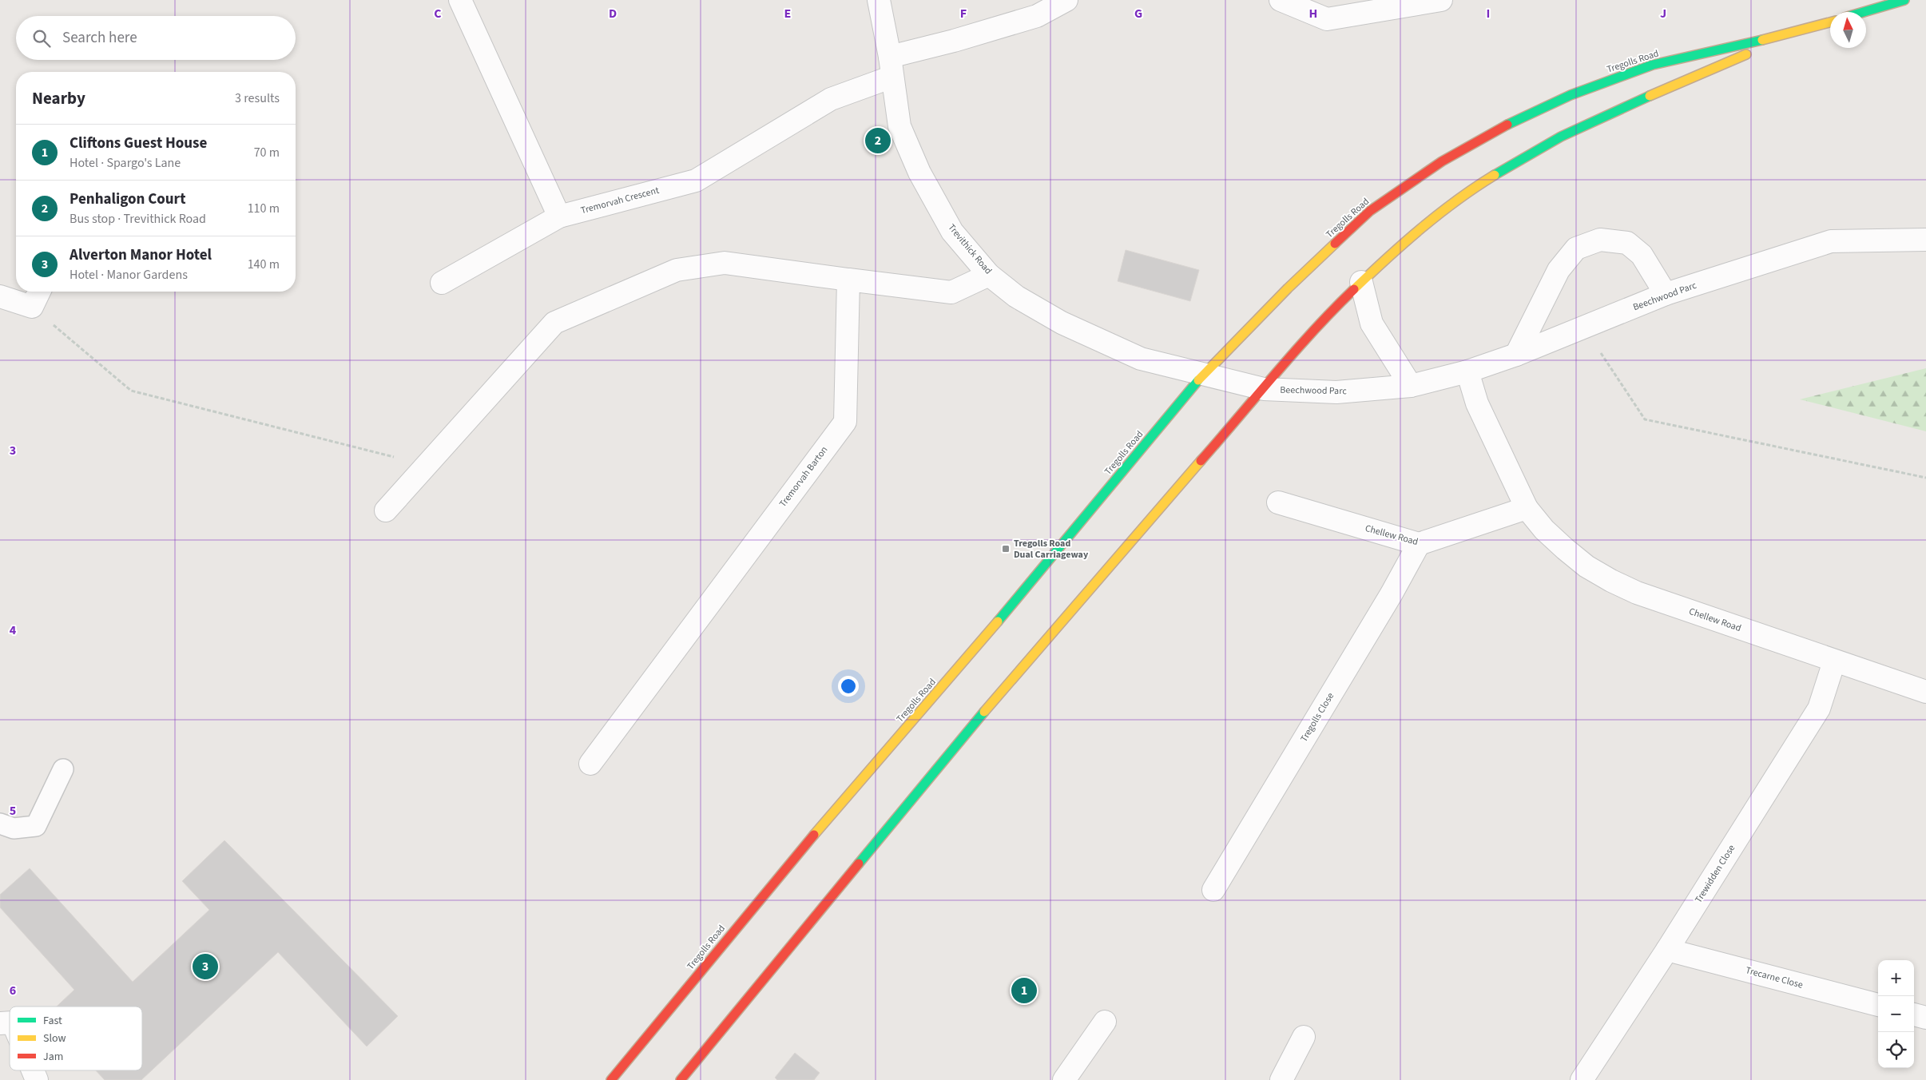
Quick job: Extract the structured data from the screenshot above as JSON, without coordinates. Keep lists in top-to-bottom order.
{
  "streets": {
    "highway": ["Tregolls Road"],
    "street": [
      "Tremorvah Crescent",
      "Trevithick Road",
      "Beechwood Parc",
      "Tremorvah Barton",
      "Chellew Road",
      "Tregolls Close",
      "Trewidden Close",
      "Trecarne Close"
    ]
  },
  "crossings": [
    ["Tregolls Road", "Trevithick Road"],
    ["Tregolls Road", "Beechwood Parc"],
    ["Tremorvah Crescent", "Trevithick Road"],
    ["Trevithick Road", "Beechwood Parc"],
    ["Beechwood Parc", "Chellew Road"],
    ["Chellew Road", "Tregolls Close"],
    ["Chellew Road", "Trewidden Close"],
    ["Trewidden Close", "Trecarne Close"]
  ],
  "places": {
    "transit": ["Tregolls Road Dual Carriageway"]
  },
  "legend": ["Fast", "Slow", "Jam"],
  "north": "top",
  "page": {
    "search": "Search here",
    "heading": ["Nearby", "3 results"],
    "list": [
      {
        "mark": "1",
        "name": "Cliftons Guest House",
        "note": "Hotel · Spargo's Lane",
        "value": "70 m"
      },
      {
        "mark": "2",
        "name": "Penhaligon Court",
        "note": "Bus stop · Trevithick Road",
        "value": "110 m"
      },
      {
        "mark": "3",
        "name": "Alverton Manor Hotel",
        "note": "Hotel · Manor Gardens",
        "value": "140 m"
      }
    ],
    "pins": ["2", "3", "1"],
    "map_buttons": ["+", "−"]
  },
  "grid": {
    "columns": [
      "C",
      "D",
      "E",
      "F",
      "G",
      "H",
      "I",
      "J"
    ],
    "rows": [
      "3",
      "4",
      "5",
      "6"
    ]
  }
}
